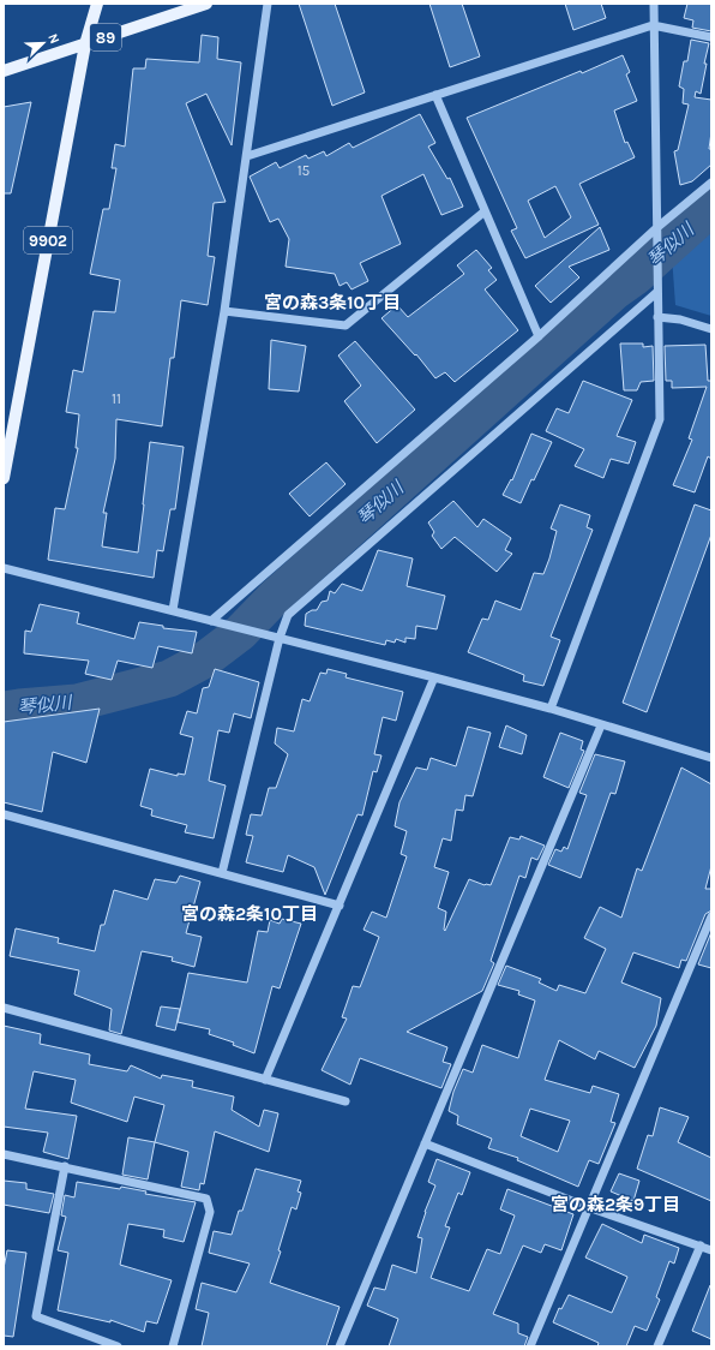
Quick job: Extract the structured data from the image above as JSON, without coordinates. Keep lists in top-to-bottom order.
{
  "streets": {
    "main road": ["89", "9902"]
  },
  "crossings": [
    ["89", "9902"]
  ],
  "districts": ["宮の森3条10丁目", "宮の森2条10丁目", "宮の森2条9丁目"],
  "water": ["琴似川"],
  "house_numbers": ["15", "11"],
  "north": "top right"
}
